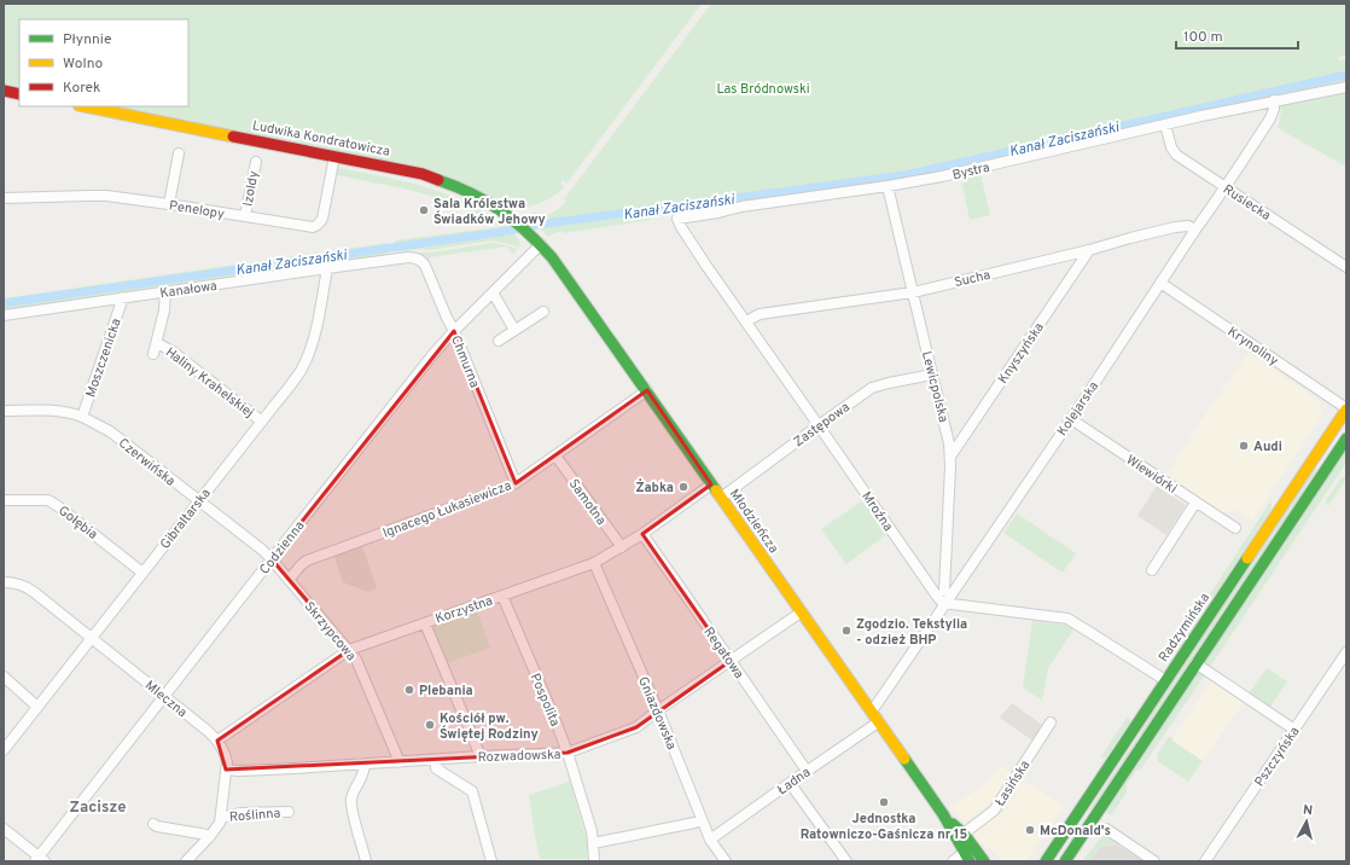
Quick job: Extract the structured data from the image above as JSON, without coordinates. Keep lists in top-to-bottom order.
{
  "streets": {
    "main road": ["Ludwika Kondratowicza", "Młodzieńcza", "Radzymińska"],
    "street": [
      "Bystra",
      "Izoldy",
      "Rusiecka",
      "Penelopy",
      "Sucha",
      "Kanałowa",
      "Krynoliny",
      "Knyszyńska",
      "Moszczenicka",
      "Chmurna",
      "Haliny Krahelskiej",
      "Lewicpolska",
      "Kolejarska",
      "Zastępowa",
      "Czerwińska",
      "Wiewiórki",
      "Samotna",
      "Ignacego Łukasiewicza",
      "Mroźna",
      "Gibraltarska",
      "Gołębia",
      "Codzienna",
      "Korzystna",
      "Skrzypcowa",
      "Regatowa",
      "Mleczna",
      "Pospolita",
      "Gniazdowska",
      "Rozwadowska",
      "Pszczyńska",
      "Ładna",
      "Łasińska",
      "Roślinna"
    ]
  },
  "crossings": [
    ["Ludwika Kondratowicza", "Penelopy"],
    ["Ludwika Kondratowicza", "Młodzieńcza"],
    ["Ludwika Kondratowicza", "Codzienna"],
    ["Bystra", "Rusiecka"],
    ["Bystra", "Lewicpolska"],
    ["Bystra", "Kolejarska"],
    ["Bystra", "Mroźna"],
    ["Izoldy", "Penelopy"],
    ["Rusiecka", "Kolejarska"],
    ["Sucha", "Knyszyńska"],
    ["Sucha", "Lewicpolska"],
    ["Sucha", "Kolejarska"],
    ["Sucha", "Mroźna"],
    ["Kanałowa", "Moszczenicka"],
    ["Kanałowa", "Chmurna"],
    ["Kanałowa", "Haliny Krahelskiej"],
    ["Kanałowa", "Gibraltarska"],
    ["Krynoliny", "Kolejarska"],
    ["Krynoliny", "Radzymińska"],
    ["Knyszyńska", "Lewicpolska"],
    ["Moszczenicka", "Czerwińska"],
    ["Chmurna", "Ignacego Łukasiewicza"],
    ["Chmurna", "Codzienna"],
    ["Haliny Krahelskiej", "Gibraltarska"],
    ["Lewicpolska", "Zastępowa"],
    ["Kolejarska", "Wiewiórki"],
    ["Kolejarska", "Mroźna"],
    ["Kolejarska", "Młodzieńcza"],
    ["Zastępowa", "Mroźna"],
    ["Zastępowa", "Młodzieńcza"],
    ["Czerwińska", "Gibraltarska"],
    ["Czerwińska", "Codzienna"],
    ["Czerwińska", "Skrzypcowa"],
    ["Samotna", "Ignacego Łukasiewicza"],
    ["Samotna", "Korzystna"],
    ["Ignacego Łukasiewicza", "Młodzieńcza"],
    ["Ignacego Łukasiewicza", "Skrzypcowa"],
    ["Gibraltarska", "Gołębia"],
    ["Gibraltarska", "Mleczna"],
    ["Młodzieńcza", "Codzienna"],
    ["Młodzieńcza", "Korzystna"],
    ["Młodzieńcza", "Rozwadowska"],
    ["Młodzieńcza", "Ładna"],
    ["Młodzieńcza", "Łasińska"],
    ["Codzienna", "Skrzypcowa"],
    ["Codzienna", "Mleczna"],
    ["Korzystna", "Skrzypcowa"],
    ["Korzystna", "Regatowa"],
    ["Korzystna", "Mleczna"],
    ["Korzystna", "Pospolita"],
    ["Korzystna", "Gniazdowska"],
    ["Skrzypcowa", "Rozwadowska"],
    ["Regatowa", "Rozwadowska"],
    ["Regatowa", "Ładna"],
    ["Mleczna", "Rozwadowska"],
    ["Mleczna", "Roślinna"],
    ["Pospolita", "Rozwadowska"],
    ["Gniazdowska", "Rozwadowska"],
    ["Gniazdowska", "Ładna"]
  ],
  "districts": ["Zacisze"],
  "water": ["Kanał Zaciszański"],
  "parks": ["Las Bródnowski"],
  "places": [
    "Sala Królestwa Świadków Jehowy",
    "Audi",
    "Żabka",
    "Zgodzio. Tekstylia - odzież BHP",
    "Plebania",
    "Kościół pw. Świętej Rodziny",
    "Jednostka Ratowniczo-Gaśnicza nr 15",
    "McDonald's"
  ],
  "legend": ["Płynnie", "Wolno", "Korek"],
  "scale_bar": "100 m",
  "north": "top"
}
